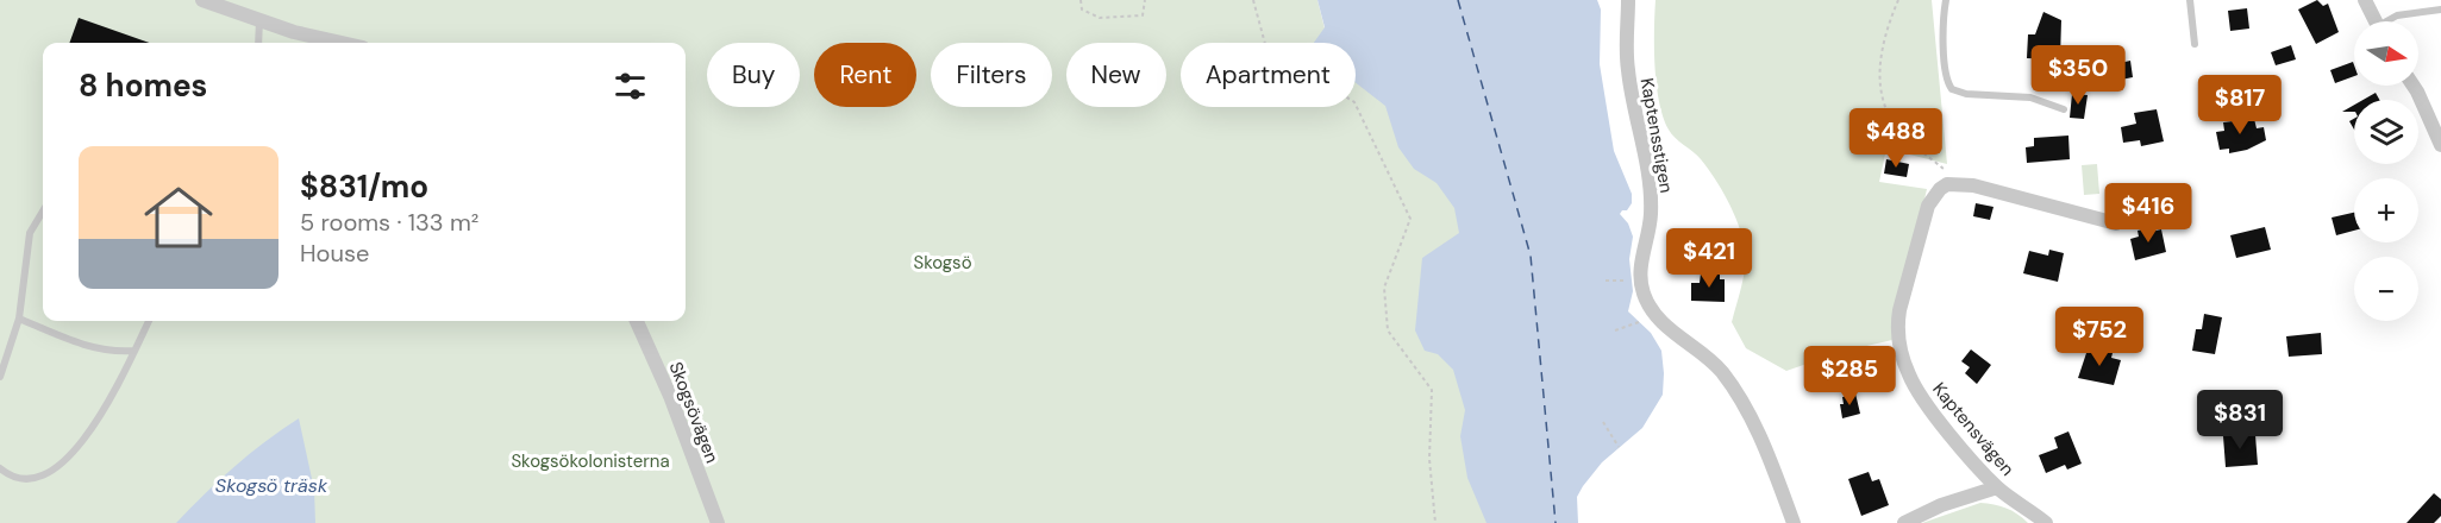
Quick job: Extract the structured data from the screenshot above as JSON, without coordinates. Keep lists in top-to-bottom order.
{
  "streets": {
    "street": ["Kaptensstigen", "Skogsövägen", "Kaptensvägen"]
  },
  "water": ["Skogsö träsk"],
  "parks": ["Skogsö", "Skogsökolonisterna"],
  "north": "right",
  "page": {
    "map_buttons": ["+", "−"],
    "chip": [
      "Buy",
      "Rent",
      "Filters",
      "New",
      "Apartment"
    ],
    "heading": "8 homes",
    "price": [
      "$350",
      "$817",
      "$488",
      "$416",
      "$421",
      "$752",
      "$285",
      "$831"
    ],
    "list": [
      {
        "name": "$831/mo",
        "note": "5 rooms · 133 m² · House"
      }
    ]
  }
}
